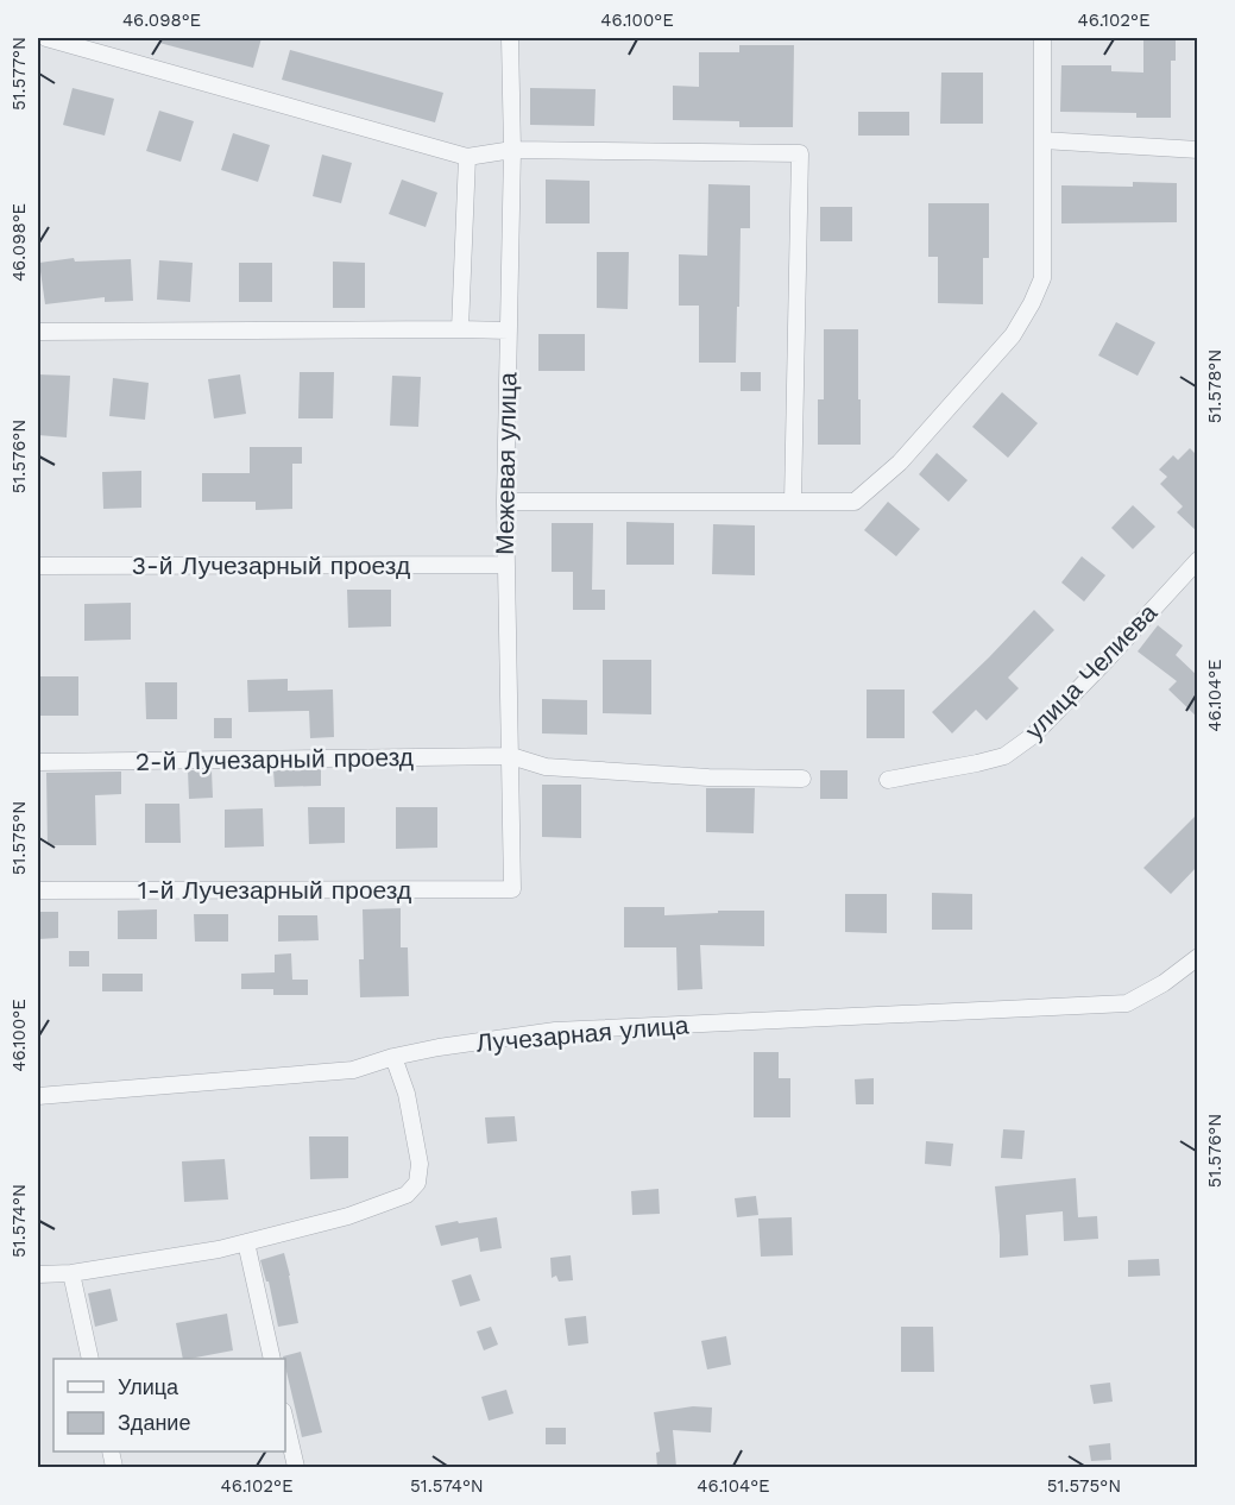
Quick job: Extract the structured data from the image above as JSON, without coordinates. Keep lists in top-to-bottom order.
{
  "streets": {
    "street": [
      "Межевая улица",
      "3-й Лучезарный проезд",
      "улица Челиева",
      "2-й Лучезарный проезд",
      "1-й Лучезарный проезд",
      "Лучезарная улица"
    ]
  },
  "crossings": [
    ["Межевая улица", "3-й Лучезарный проезд"],
    ["Межевая улица", "2-й Лучезарный проезд"],
    ["Межевая улица", "1-й Лучезарный проезд"]
  ],
  "legend": ["Улица", "Здание"],
  "coordinates": [
    "46.098°E",
    "46.100°E",
    "46.102°E",
    "51.577°N",
    "51.578°N",
    "51.576°N",
    "46.104°E",
    "51.575°N",
    "51.574°N"
  ]
}
